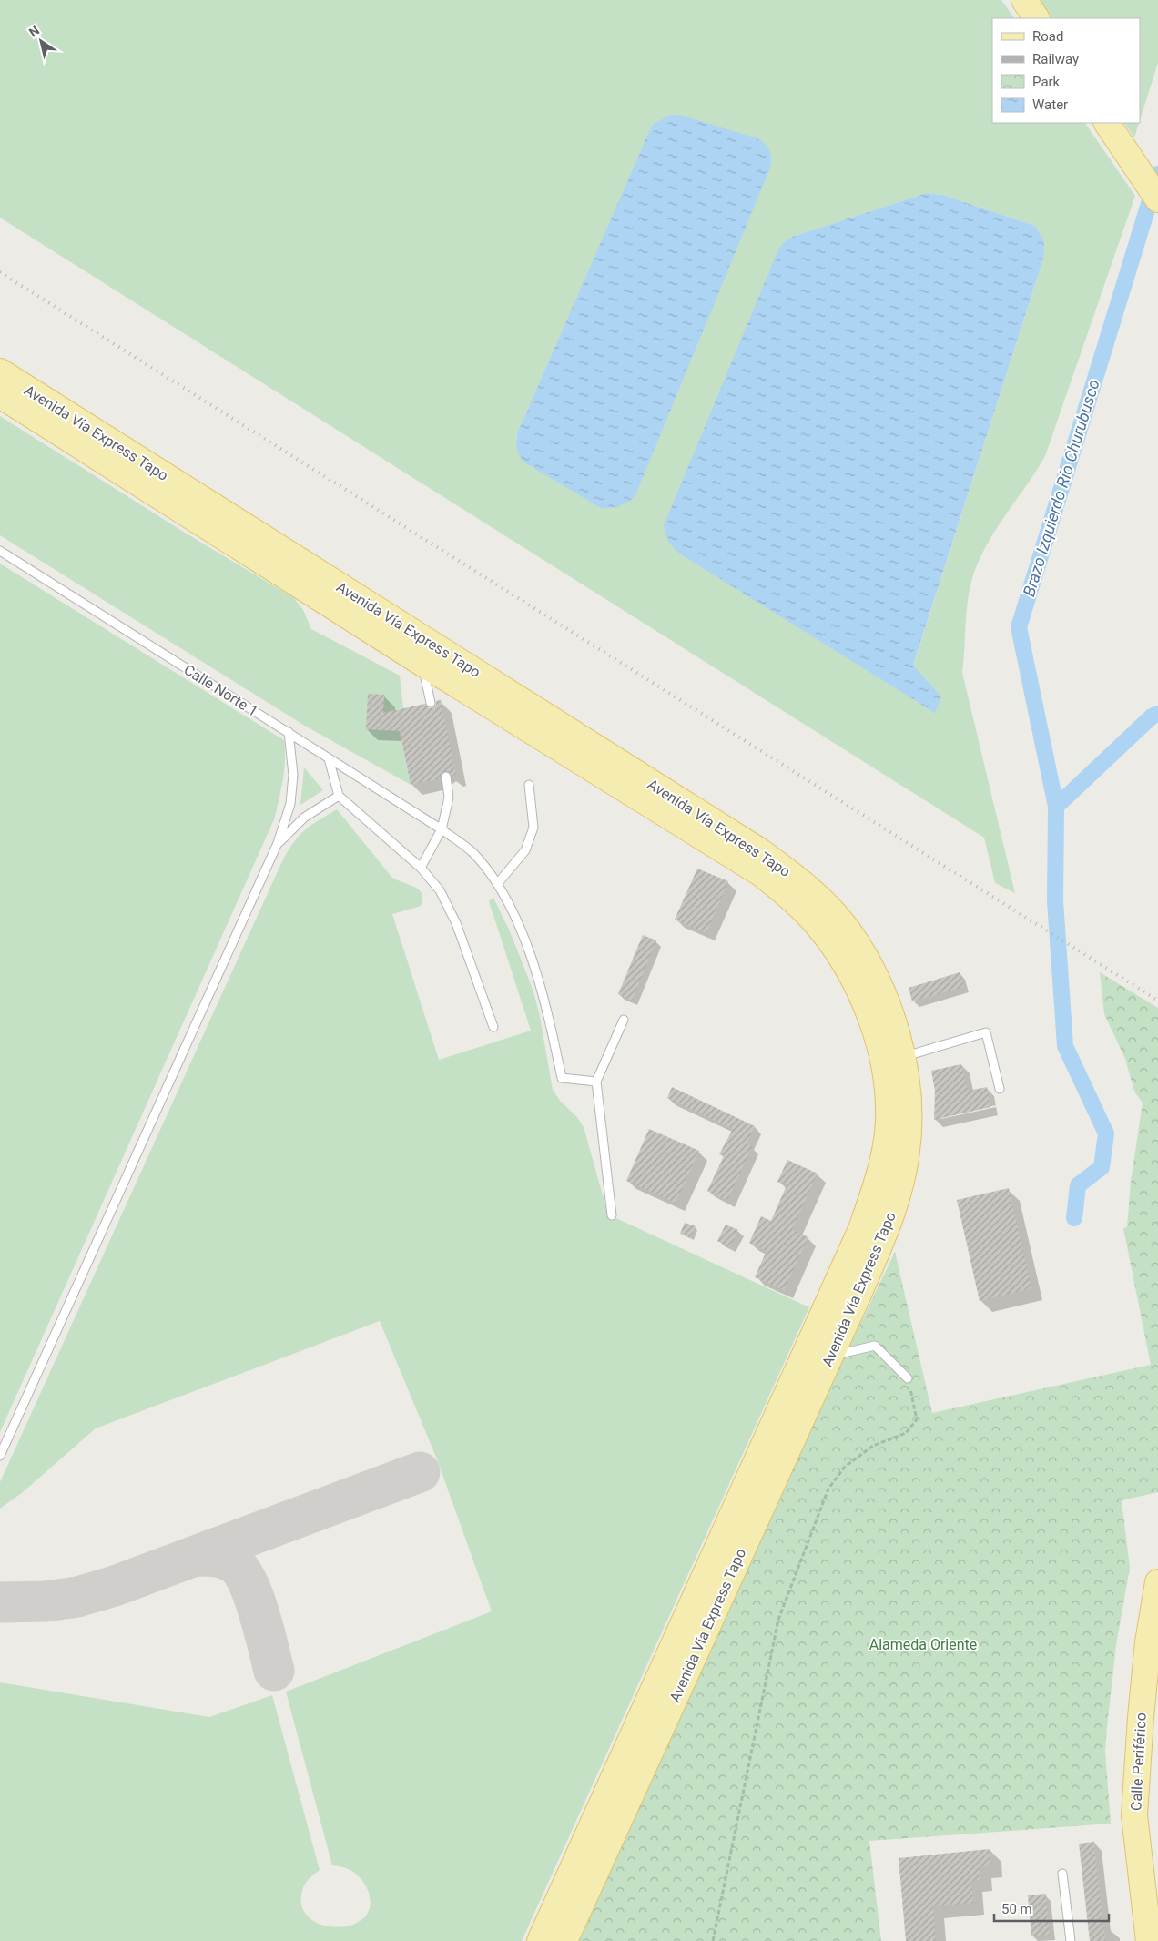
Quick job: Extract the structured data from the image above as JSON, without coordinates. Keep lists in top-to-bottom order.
{
  "streets": {
    "main road": ["Avenida Vía Express Tapo", "Calle Periférico"],
    "lane": ["Calle Norte 1"]
  },
  "water": ["Brazo Izquierdo Río Churubusco"],
  "parks": ["Alameda Oriente"],
  "legend": [
    "Road",
    "Railway",
    "Park",
    "Water"
  ],
  "scale_bar": "50 m",
  "north": "top left"
}
